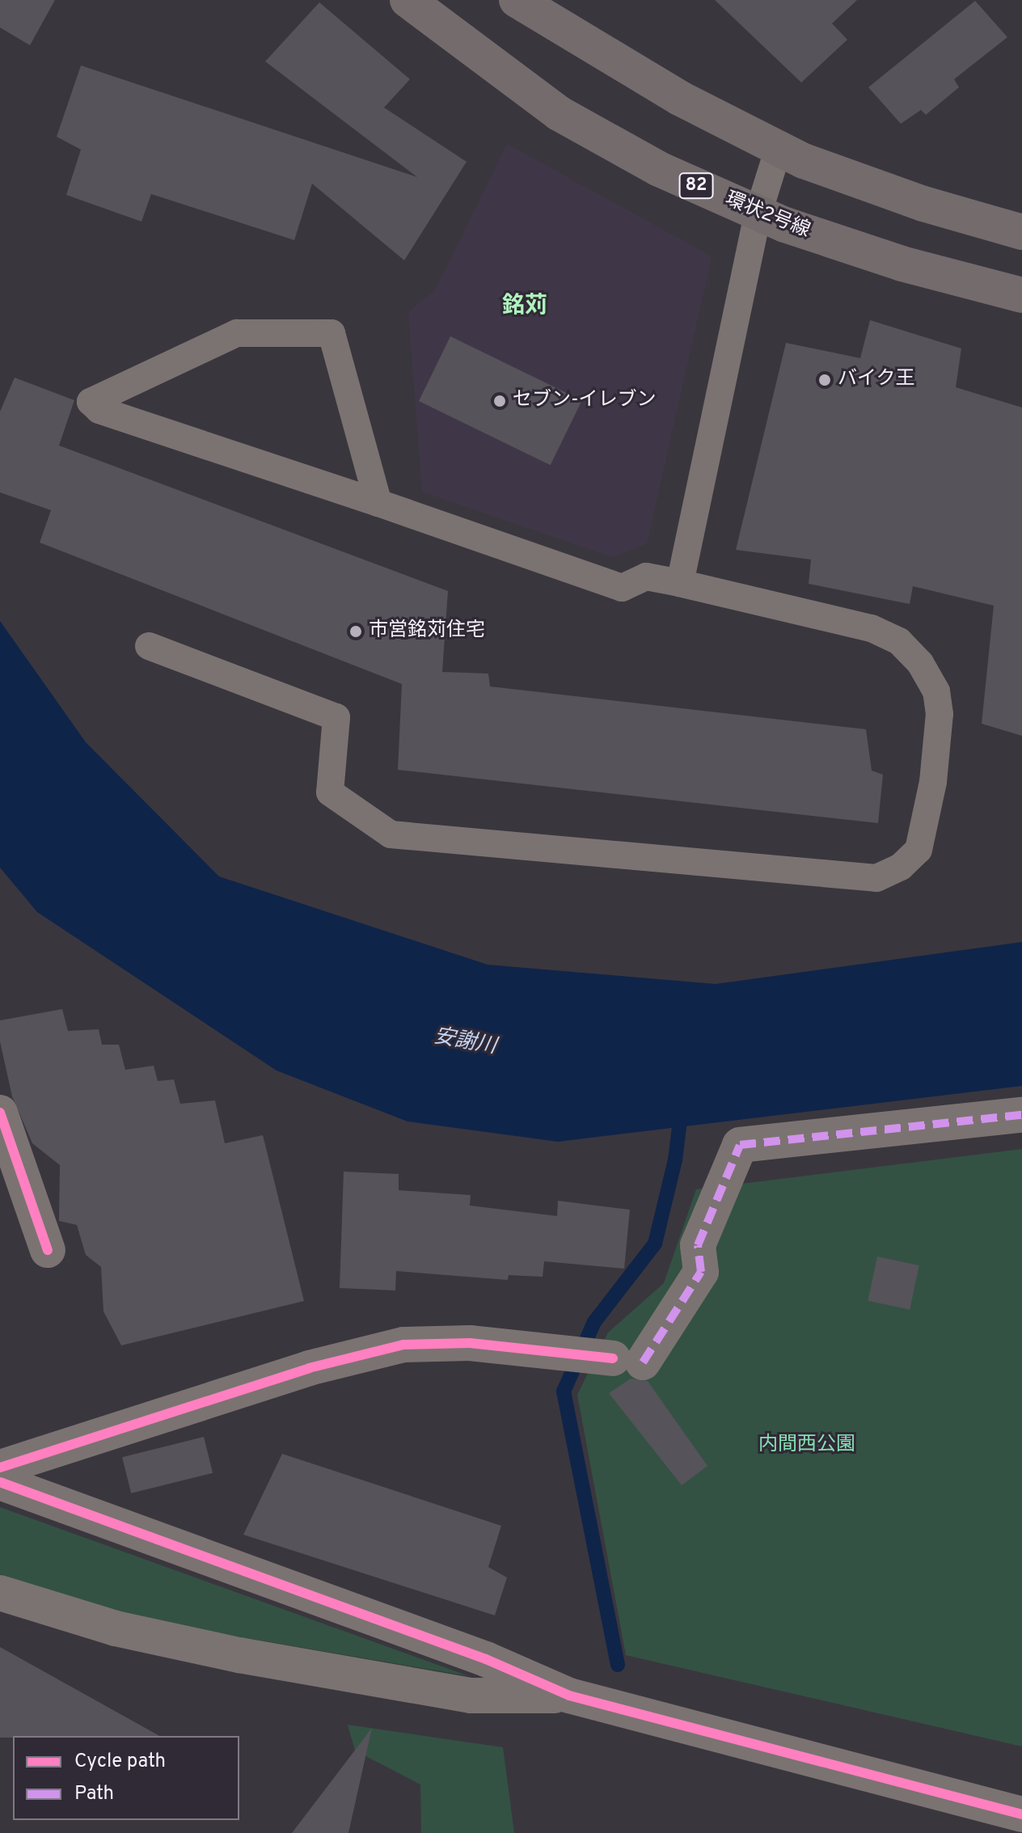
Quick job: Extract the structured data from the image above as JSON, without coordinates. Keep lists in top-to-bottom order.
{
  "streets": {
    "main road": ["82", "環状2号線"]
  },
  "districts": ["銘苅"],
  "water": ["安謝川"],
  "parks": ["内間西公園"],
  "places": ["バイク王", "セブン-イレブン", "市営銘苅住宅"],
  "legend": ["Cycle path", "Path"]
}
